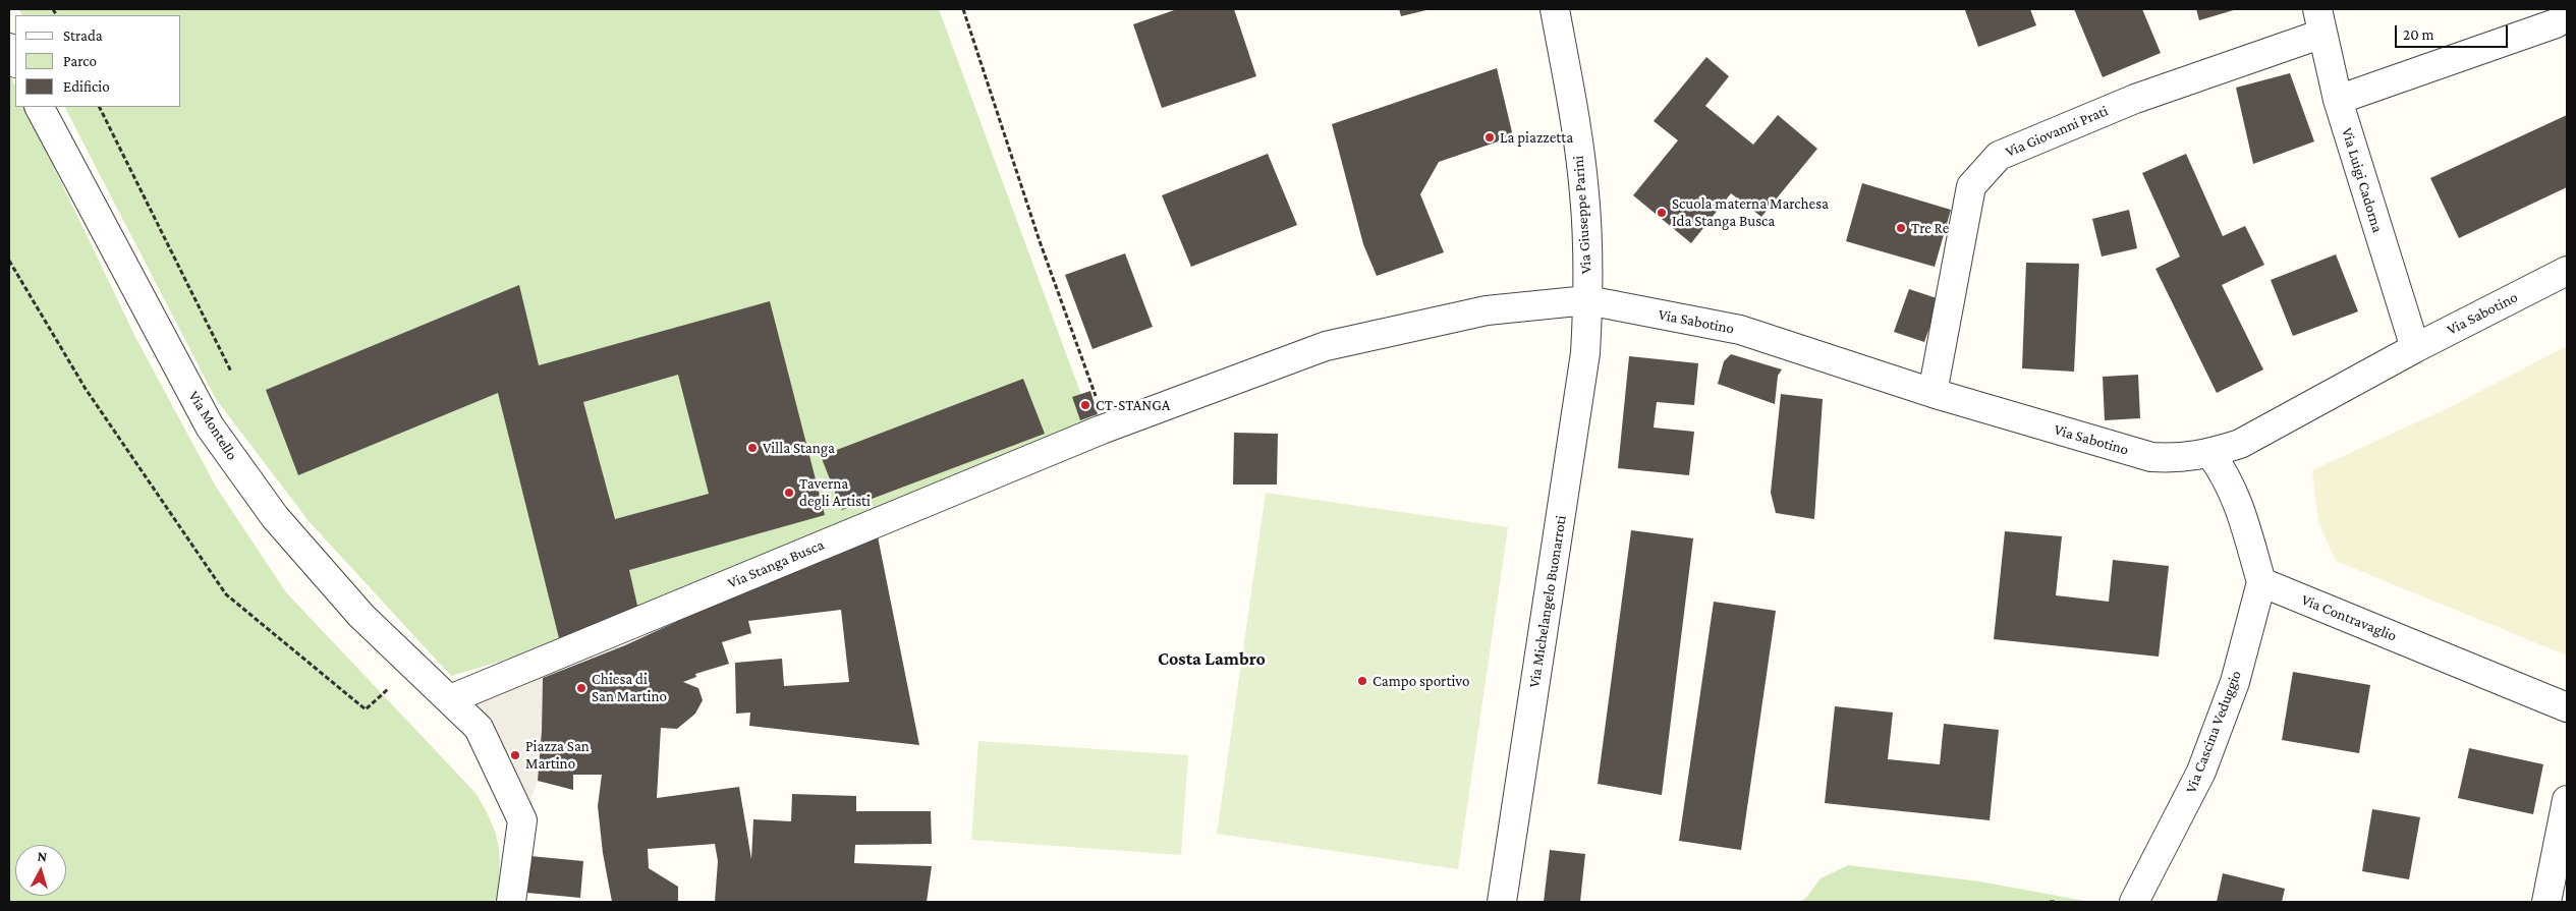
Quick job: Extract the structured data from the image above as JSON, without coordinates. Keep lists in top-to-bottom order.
{
  "streets": {
    "street": [
      "Via Giovanni Prati",
      "Via Luigi Cadorna",
      "Via Giuseppe Parini",
      "Via Sabotino",
      "Via Montello",
      "Via Stanga Busca",
      "Via Michelangelo Buonarroti",
      "Via Contravaglio",
      "Via Cascina Veduggio"
    ]
  },
  "crossings": [
    ["Via Giovanni Prati", "Via Luigi Cadorna"],
    ["Via Giovanni Prati", "Via Sabotino"],
    ["Via Luigi Cadorna", "Via Sabotino"],
    ["Via Giuseppe Parini", "Via Sabotino"],
    ["Via Giuseppe Parini", "Via Michelangelo Buonarroti"],
    ["Via Sabotino", "Via Stanga Busca"],
    ["Via Sabotino", "Via Michelangelo Buonarroti"],
    ["Via Montello", "Via Stanga Busca"],
    ["Via Contravaglio", "Via Cascina Veduggio"]
  ],
  "districts": ["Costa Lambro"],
  "places": [
    "La piazzetta",
    "Scuola materna Marchesa Ida Stanga Busca",
    "Tre Re",
    "CT-STANGA",
    "Villa Stanga",
    "Taverna degli Artisti",
    "Campo sportivo",
    "Chiesa di San Martino",
    "Piazza San Martino"
  ],
  "legend": ["Strada", "Parco", "Edificio"],
  "scale_bar": "20 m",
  "north": "top"
}
